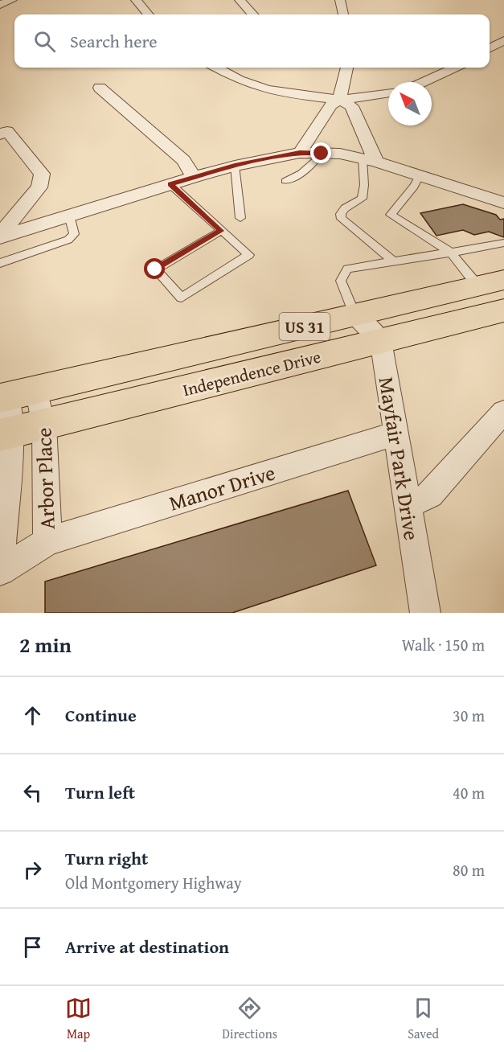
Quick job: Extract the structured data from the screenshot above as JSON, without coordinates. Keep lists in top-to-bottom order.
{
  "streets": {
    "main road": ["US 31", "Independence Drive"],
    "street": ["Mayfair Park Drive", "Arbor Place", "Manor Drive"]
  },
  "crossings": [
    ["Independence Drive", "Mayfair Park Drive"],
    ["Independence Drive", "Arbor Place"],
    ["Mayfair Park Drive", "Manor Drive"],
    ["Arbor Place", "Manor Drive"]
  ],
  "north": "top left",
  "page": {
    "search": "Search here",
    "heading": ["2 min", "Walk · 150 m"],
    "list": [
      ["Continue", "30 m"],
      ["Turn left", "40 m"],
      ["Turn right", "Old Montgomery Highway", "80 m"],
      "Arrive at destination"
    ],
    "nav": ["Map", "Directions", "Saved"]
  }
}
